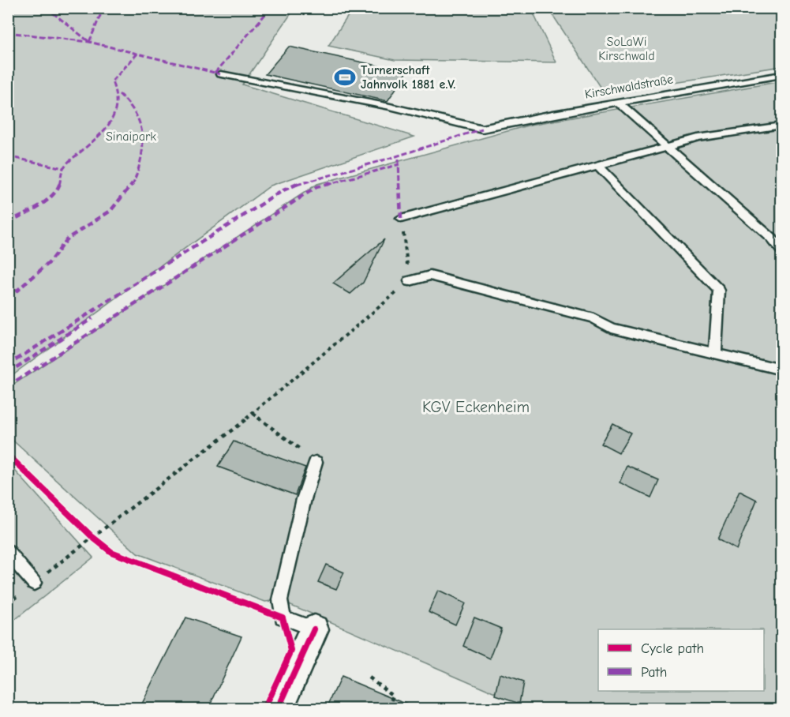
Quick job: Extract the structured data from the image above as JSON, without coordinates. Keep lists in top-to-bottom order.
{
  "streets": {
    "lane": ["Kirschwaldstraße"]
  },
  "parks": ["SoLaWi Kirschwald", "Sinaipark", "KGV Eckenheim"],
  "places": {
    "sports": ["Turnerschaft Jahnvolk 1881 e.V."]
  },
  "legend": ["Cycle path", "Path"]
}
